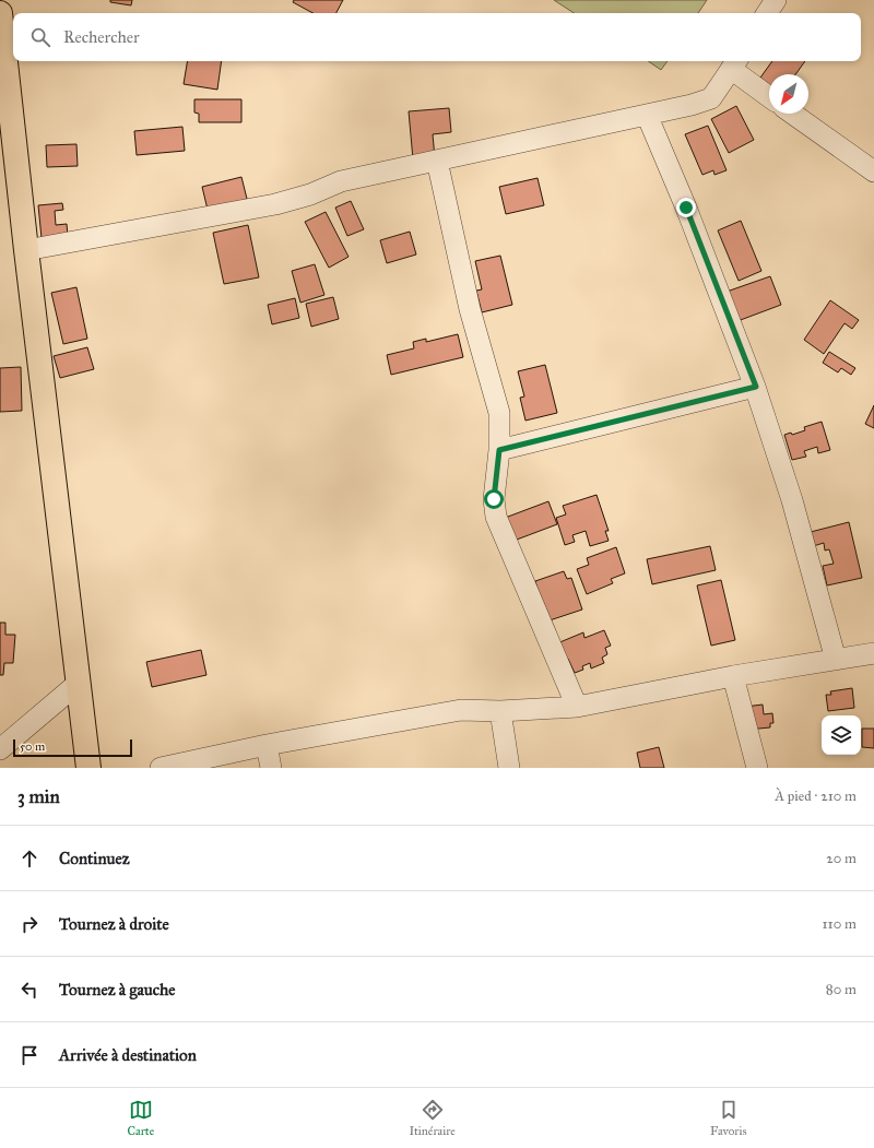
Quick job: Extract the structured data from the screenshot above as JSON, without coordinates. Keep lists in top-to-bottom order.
{
  "scale_bar": "50 m",
  "north": "bottom left",
  "page": {
    "search": "Rechercher",
    "scale": "50 m",
    "heading": ["3 min", "À pied · 210 m"],
    "list": [
      ["Continuez", "20 m"],
      ["Tournez à droite", "110 m"],
      ["Tournez à gauche", "80 m"],
      "Arrivée à destination"
    ],
    "nav": ["Carte", "Itinéraire", "Favoris"]
  }
}
